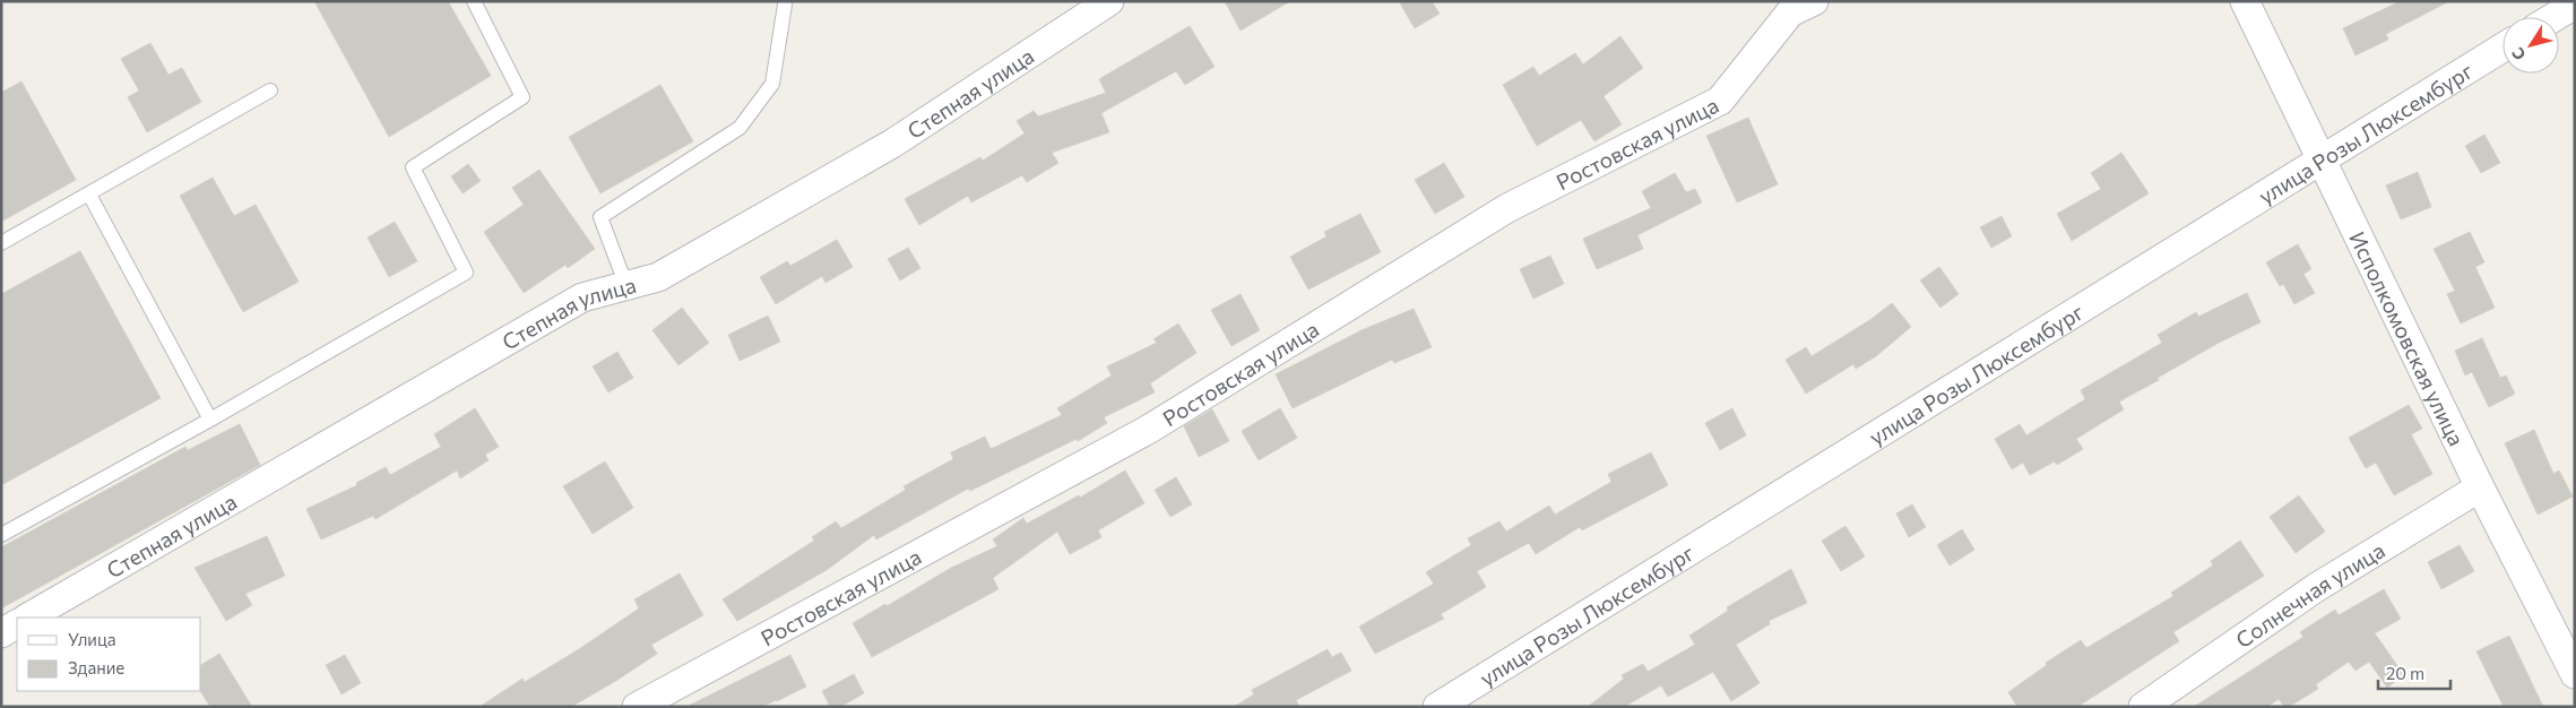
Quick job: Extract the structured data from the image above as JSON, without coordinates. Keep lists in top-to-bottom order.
{
  "streets": {
    "street": [
      "Степная улица",
      "улица Розы Люксембург",
      "Ростовская улица",
      "Исполкомовская улица",
      "Солнечная улица"
    ]
  },
  "crossings": [
    ["улица Розы Люксембург", "Исполкомовская улица"],
    ["Исполкомовская улица", "Солнечная улица"]
  ],
  "legend": ["Улица", "Здание"],
  "scale_bar": "20 m",
  "north": "bottom left"
}
